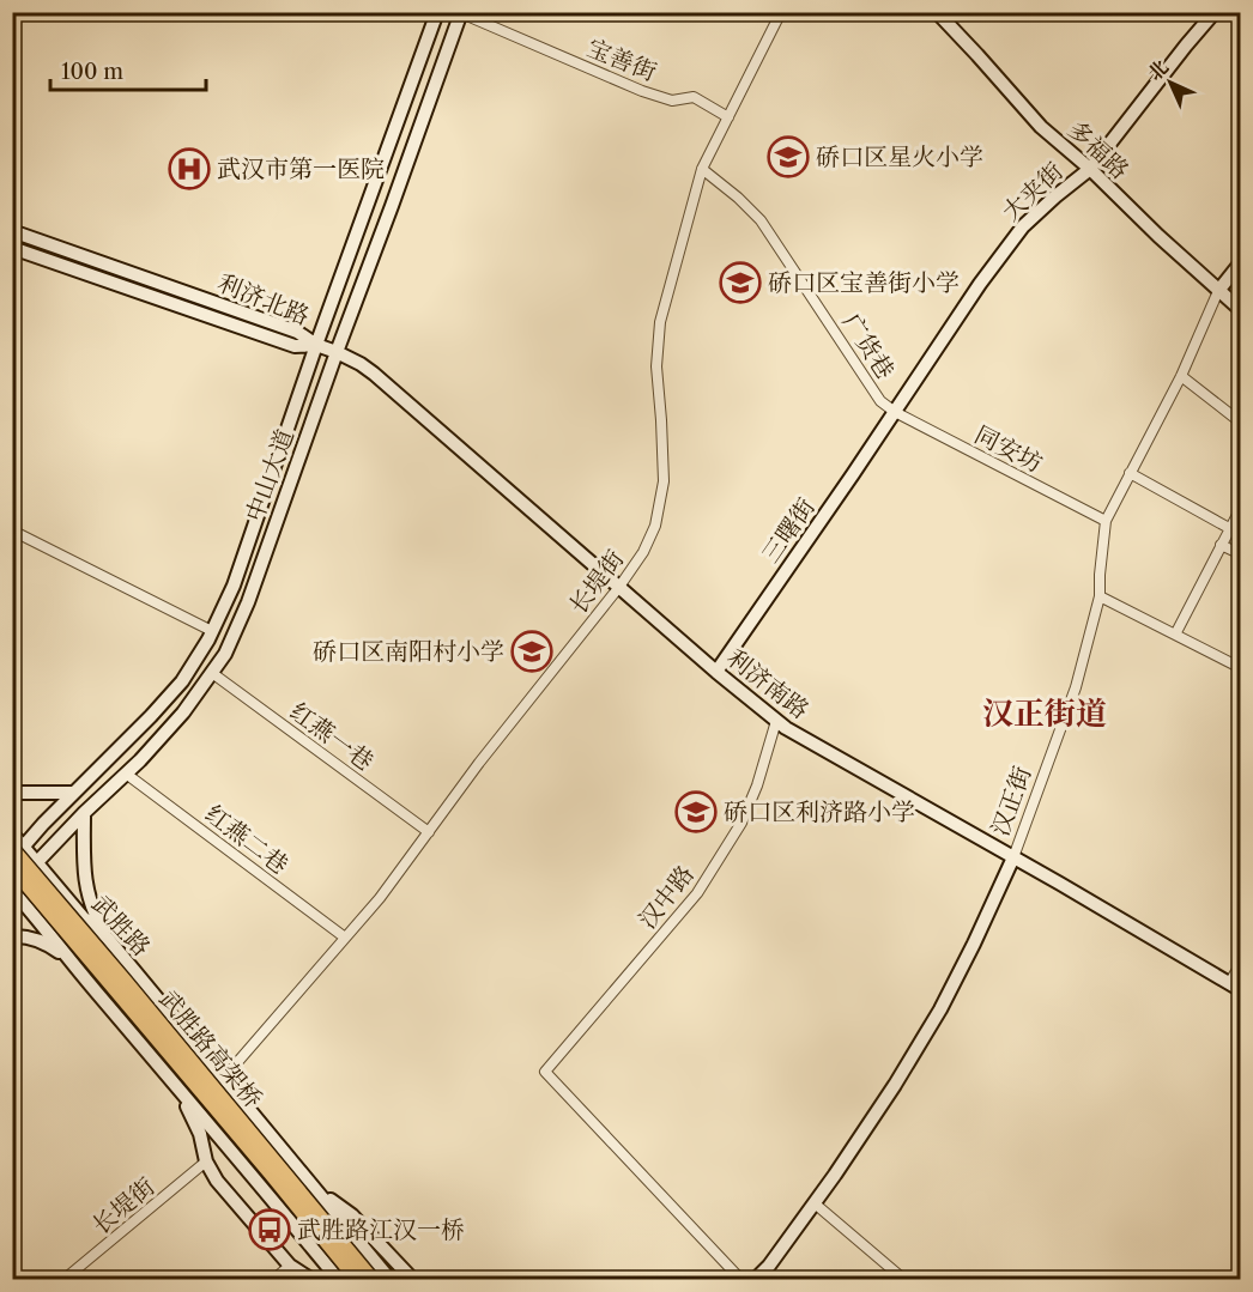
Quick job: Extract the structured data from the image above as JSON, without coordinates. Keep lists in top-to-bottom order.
{
  "streets": {
    "main road": [
      "多福路",
      "大夹街",
      "利济北路",
      "中山大道",
      "三曙街",
      "利济南路",
      "汉正街",
      "武胜路",
      "武胜路高架桥"
    ],
    "street": [
      "宝善街",
      "广货巷",
      "同安坊",
      "长堤街",
      "红燕一巷",
      "红燕二巷",
      "汉中路"
    ]
  },
  "crossings": [
    ["宝善街", "中山大道"],
    ["宝善街", "长堤街"],
    ["多福路", "大夹街"],
    ["多福路", "汉正街"],
    ["大夹街", "广货巷"],
    ["大夹街", "同安坊"],
    ["大夹街", "三曙街"],
    ["利济北路", "中山大道"],
    ["利济北路", "利济南路"],
    ["广货巷", "同安坊"],
    ["广货巷", "三曙街"],
    ["广货巷", "长堤街"],
    ["同安坊", "三曙街"],
    ["同安坊", "汉正街"],
    ["中山大道", "利济南路"],
    ["中山大道", "红燕一巷"],
    ["中山大道", "红燕二巷"],
    ["中山大道", "武胜路"],
    ["中山大道", "武胜路高架桥"],
    ["三曙街", "利济南路"],
    ["长堤街", "利济南路"],
    ["长堤街", "红燕一巷"],
    ["长堤街", "红燕二巷"],
    ["长堤街", "武胜路"],
    ["利济南路", "汉正街"],
    ["利济南路", "汉中路"],
    ["武胜路", "武胜路高架桥"]
  ],
  "districts": ["汉正街道"],
  "places": {
    "school or university": [
      "硚口区星火小学",
      "硚口区宝善街小学",
      "硚口区南阳村小学",
      "硚口区利济路小学"
    ],
    "hospital": ["武汉市第一医院"],
    "bus stop": ["武胜路江汉一桥"]
  },
  "scale_bar": "100 m",
  "north": "top left"
}
